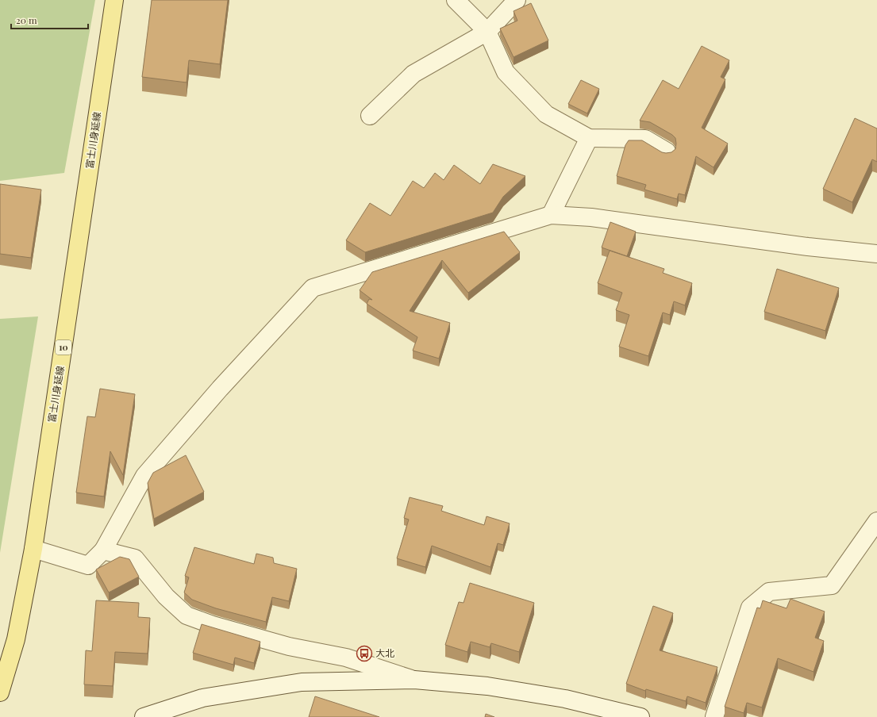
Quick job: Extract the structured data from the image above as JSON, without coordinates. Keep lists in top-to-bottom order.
{
  "streets": {
    "main road": ["富士川身延線", "10"]
  },
  "places": {
    "bus stop": ["大北"]
  },
  "scale_bar": "20 m"
}
